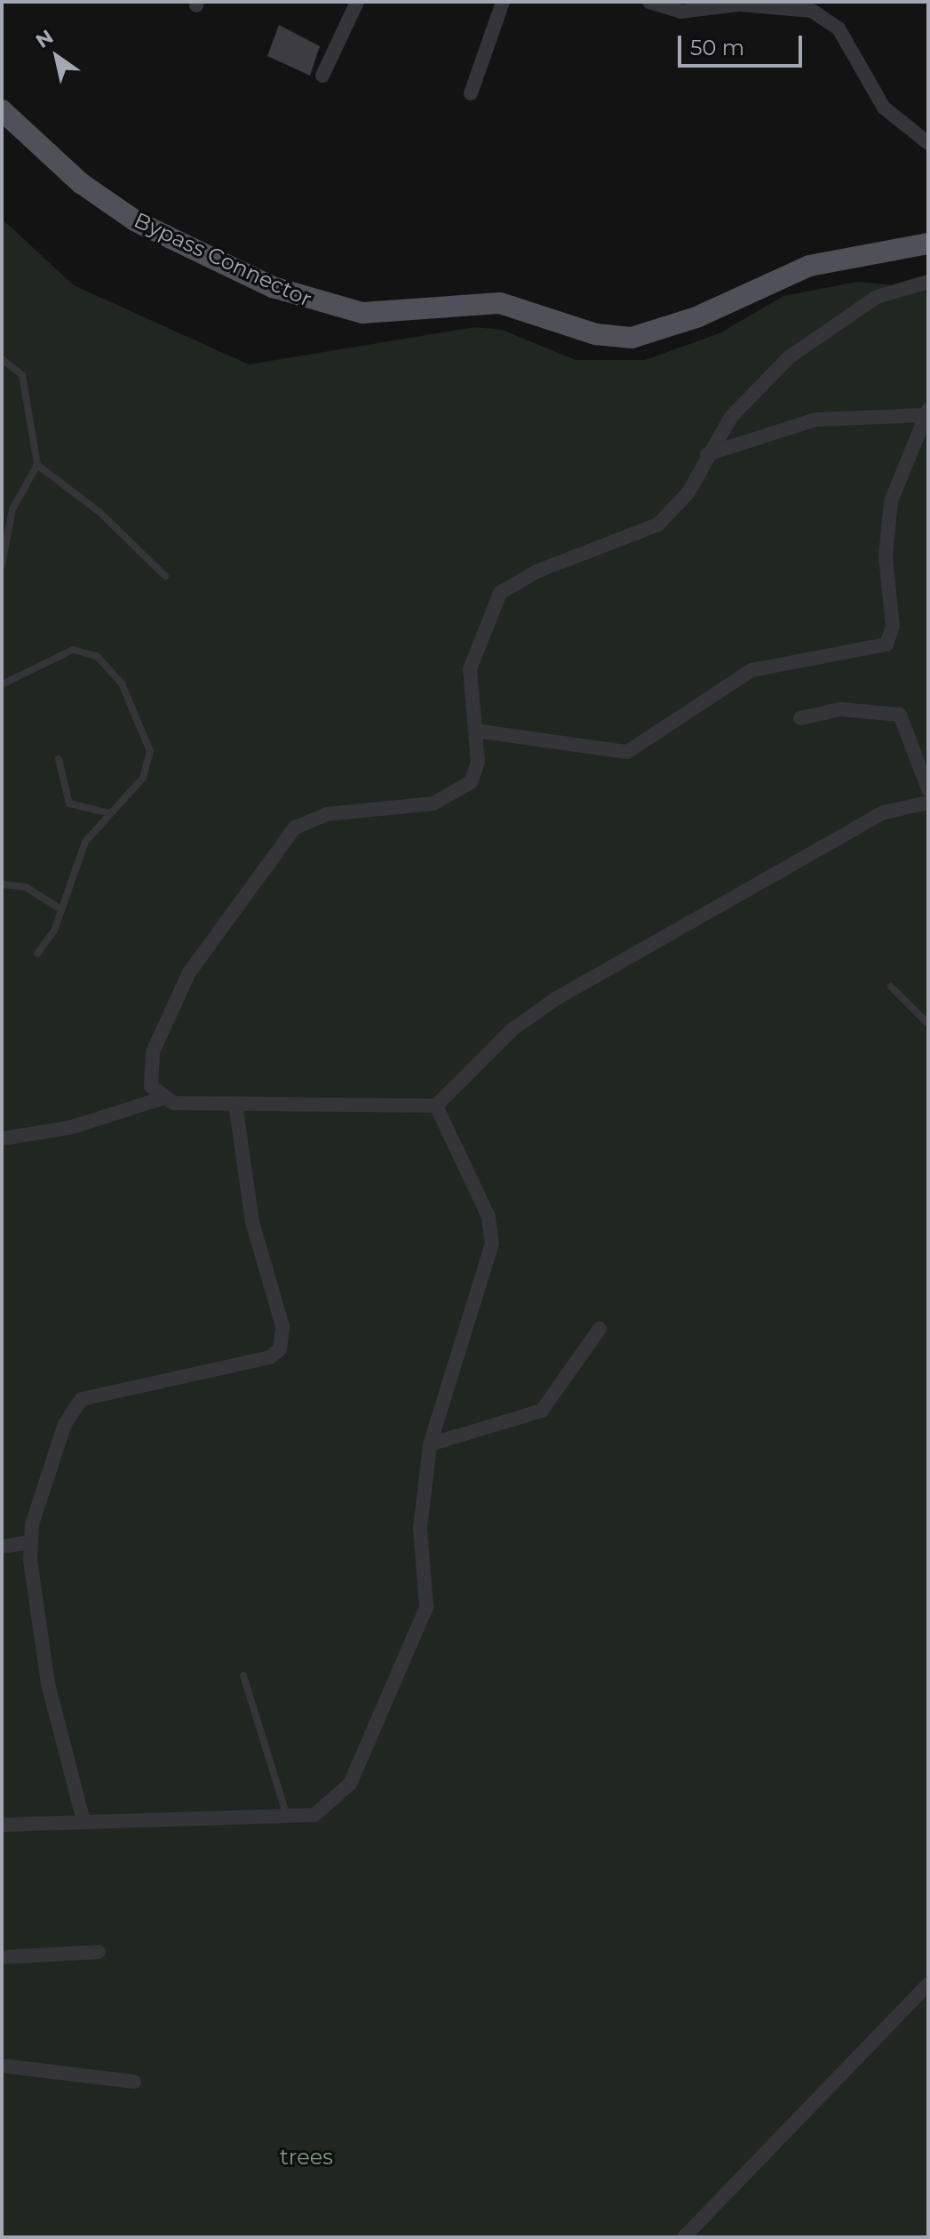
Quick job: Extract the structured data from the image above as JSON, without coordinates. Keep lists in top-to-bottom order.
{
  "streets": {
    "main road": ["Bypass Connector"]
  },
  "parks": ["trees"],
  "scale_bar": "50 m",
  "north": "top left"
}
